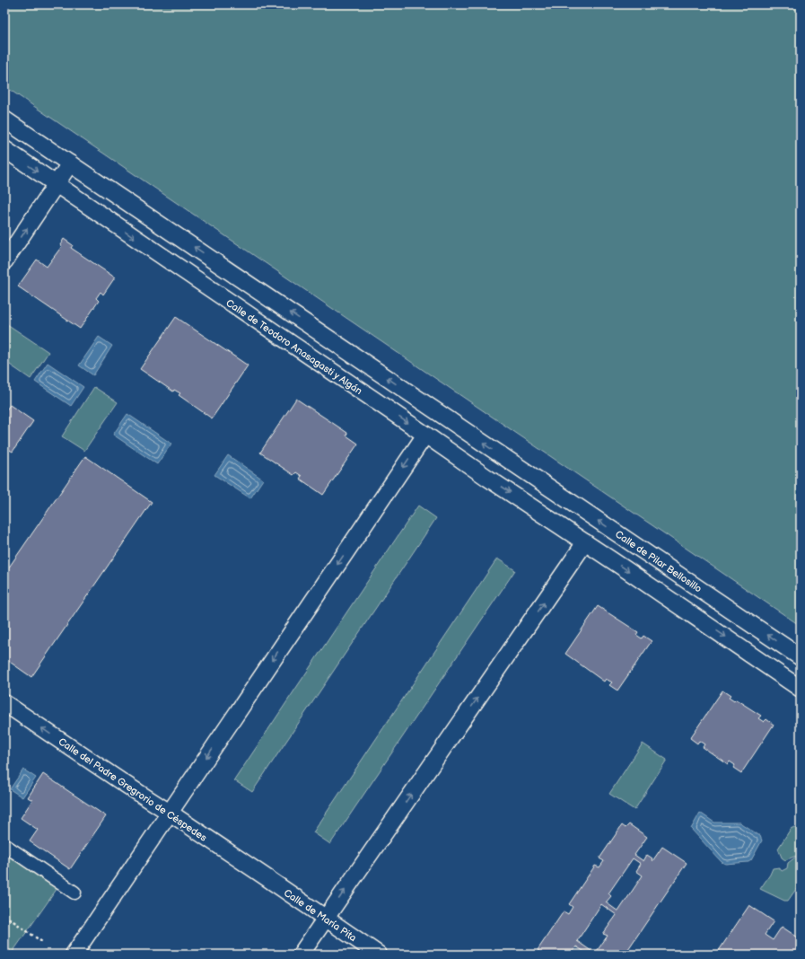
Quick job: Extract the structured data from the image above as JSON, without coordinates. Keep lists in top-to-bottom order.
{
  "streets": {
    "street": [
      "Calle de Teodoro Anasagasti y Algán",
      "Calle de Pilar Bellosillo",
      "Calle del Padre Gregrorio de Céspedes",
      "Calle de María Pita"
    ]
  },
  "crossings": [
    ["Calle del Padre Gregrorio de Céspedes", "Calle de María Pita"]
  ],
  "one_way": ["Calle de Teodoro Anasagasti y Algán", "Calle de Pilar Bellosillo"]
}
